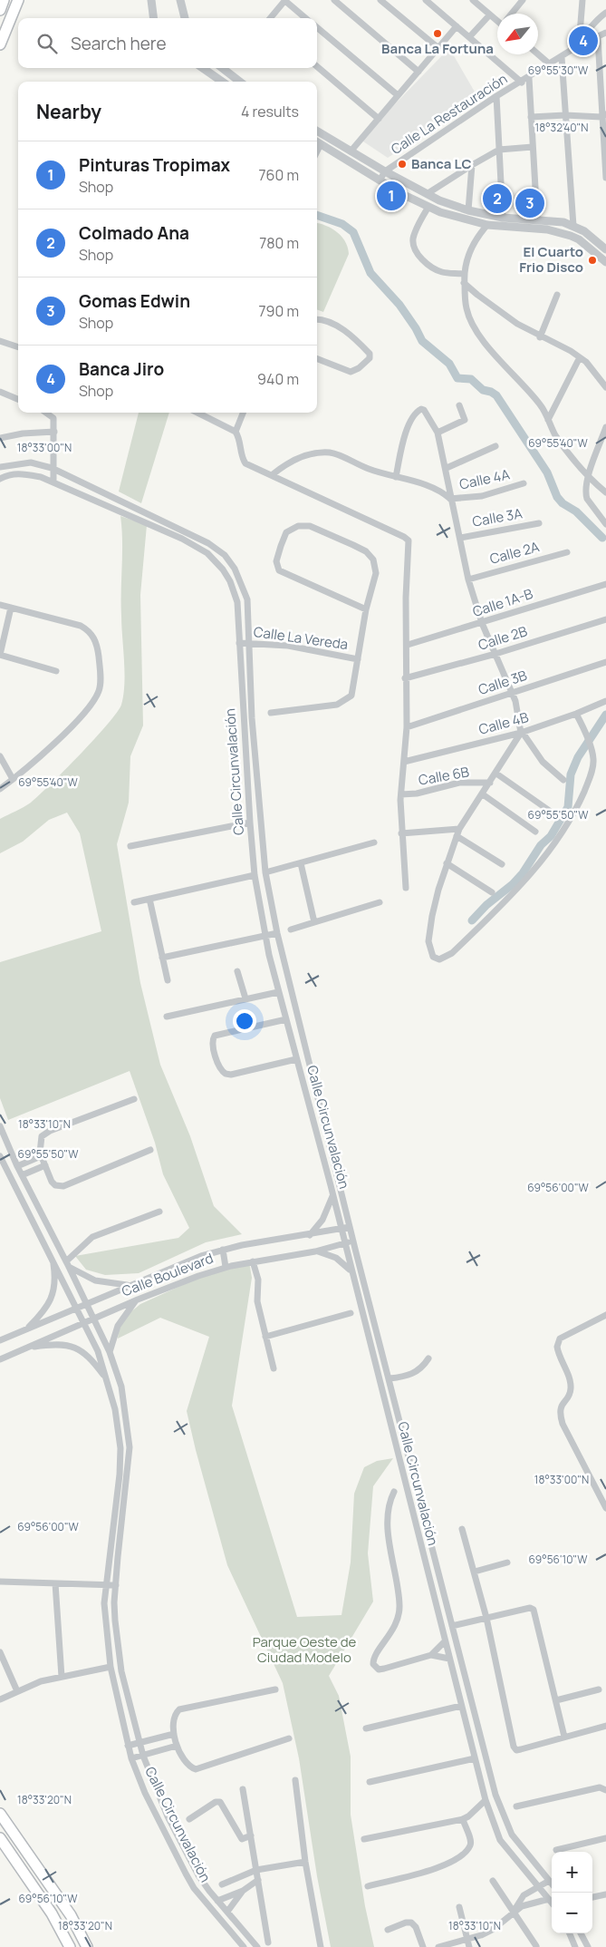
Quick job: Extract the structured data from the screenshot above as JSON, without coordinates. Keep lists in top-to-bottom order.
{
  "streets": {
    "street": [
      "Calle La Restauración",
      "Calle 4A",
      "Calle 3A",
      "Calle 2A",
      "Calle 1A-B",
      "Calle La Vereda",
      "Calle 2B",
      "Calle 3B",
      "Calle 4B",
      "Calle Circunvalación",
      "Calle 6B",
      "Calle Boulevard"
    ]
  },
  "crossings": [
    ["Calle La Vereda", "Calle Circunvalación"],
    ["Calle Circunvalación", "Calle Boulevard"]
  ],
  "parks": ["Parque Oeste de Ciudad Modelo"],
  "places": ["Banca La Fortuna", "Banca LC", "El Cuarto Frio Disco"],
  "north": "bottom left",
  "page": {
    "search": "Search here",
    "pins": [
      "4",
      "1",
      "2",
      "3"
    ],
    "heading": ["Nearby", "4 results"],
    "list": [
      {
        "mark": "1",
        "name": "Pinturas Tropimax",
        "note": "Shop",
        "value": "760 m"
      },
      {
        "mark": "2",
        "name": "Colmado Ana",
        "note": "Shop",
        "value": "780 m"
      },
      {
        "mark": "3",
        "name": "Gomas Edwin",
        "note": "Shop",
        "value": "790 m"
      },
      {
        "mark": "4",
        "name": "Banca Jiro",
        "note": "Shop",
        "value": "940 m"
      }
    ],
    "map_buttons": ["+", "−"]
  },
  "coordinates": [
    "69°55'30\"W",
    "18°32'40\"N",
    "69°55'40\"W",
    "18°33'00\"N",
    "69°55'50\"W",
    "18°33'10\"N",
    "69°56'00\"W",
    "69°56'10\"W",
    "18°33'20\"N"
  ]
}
